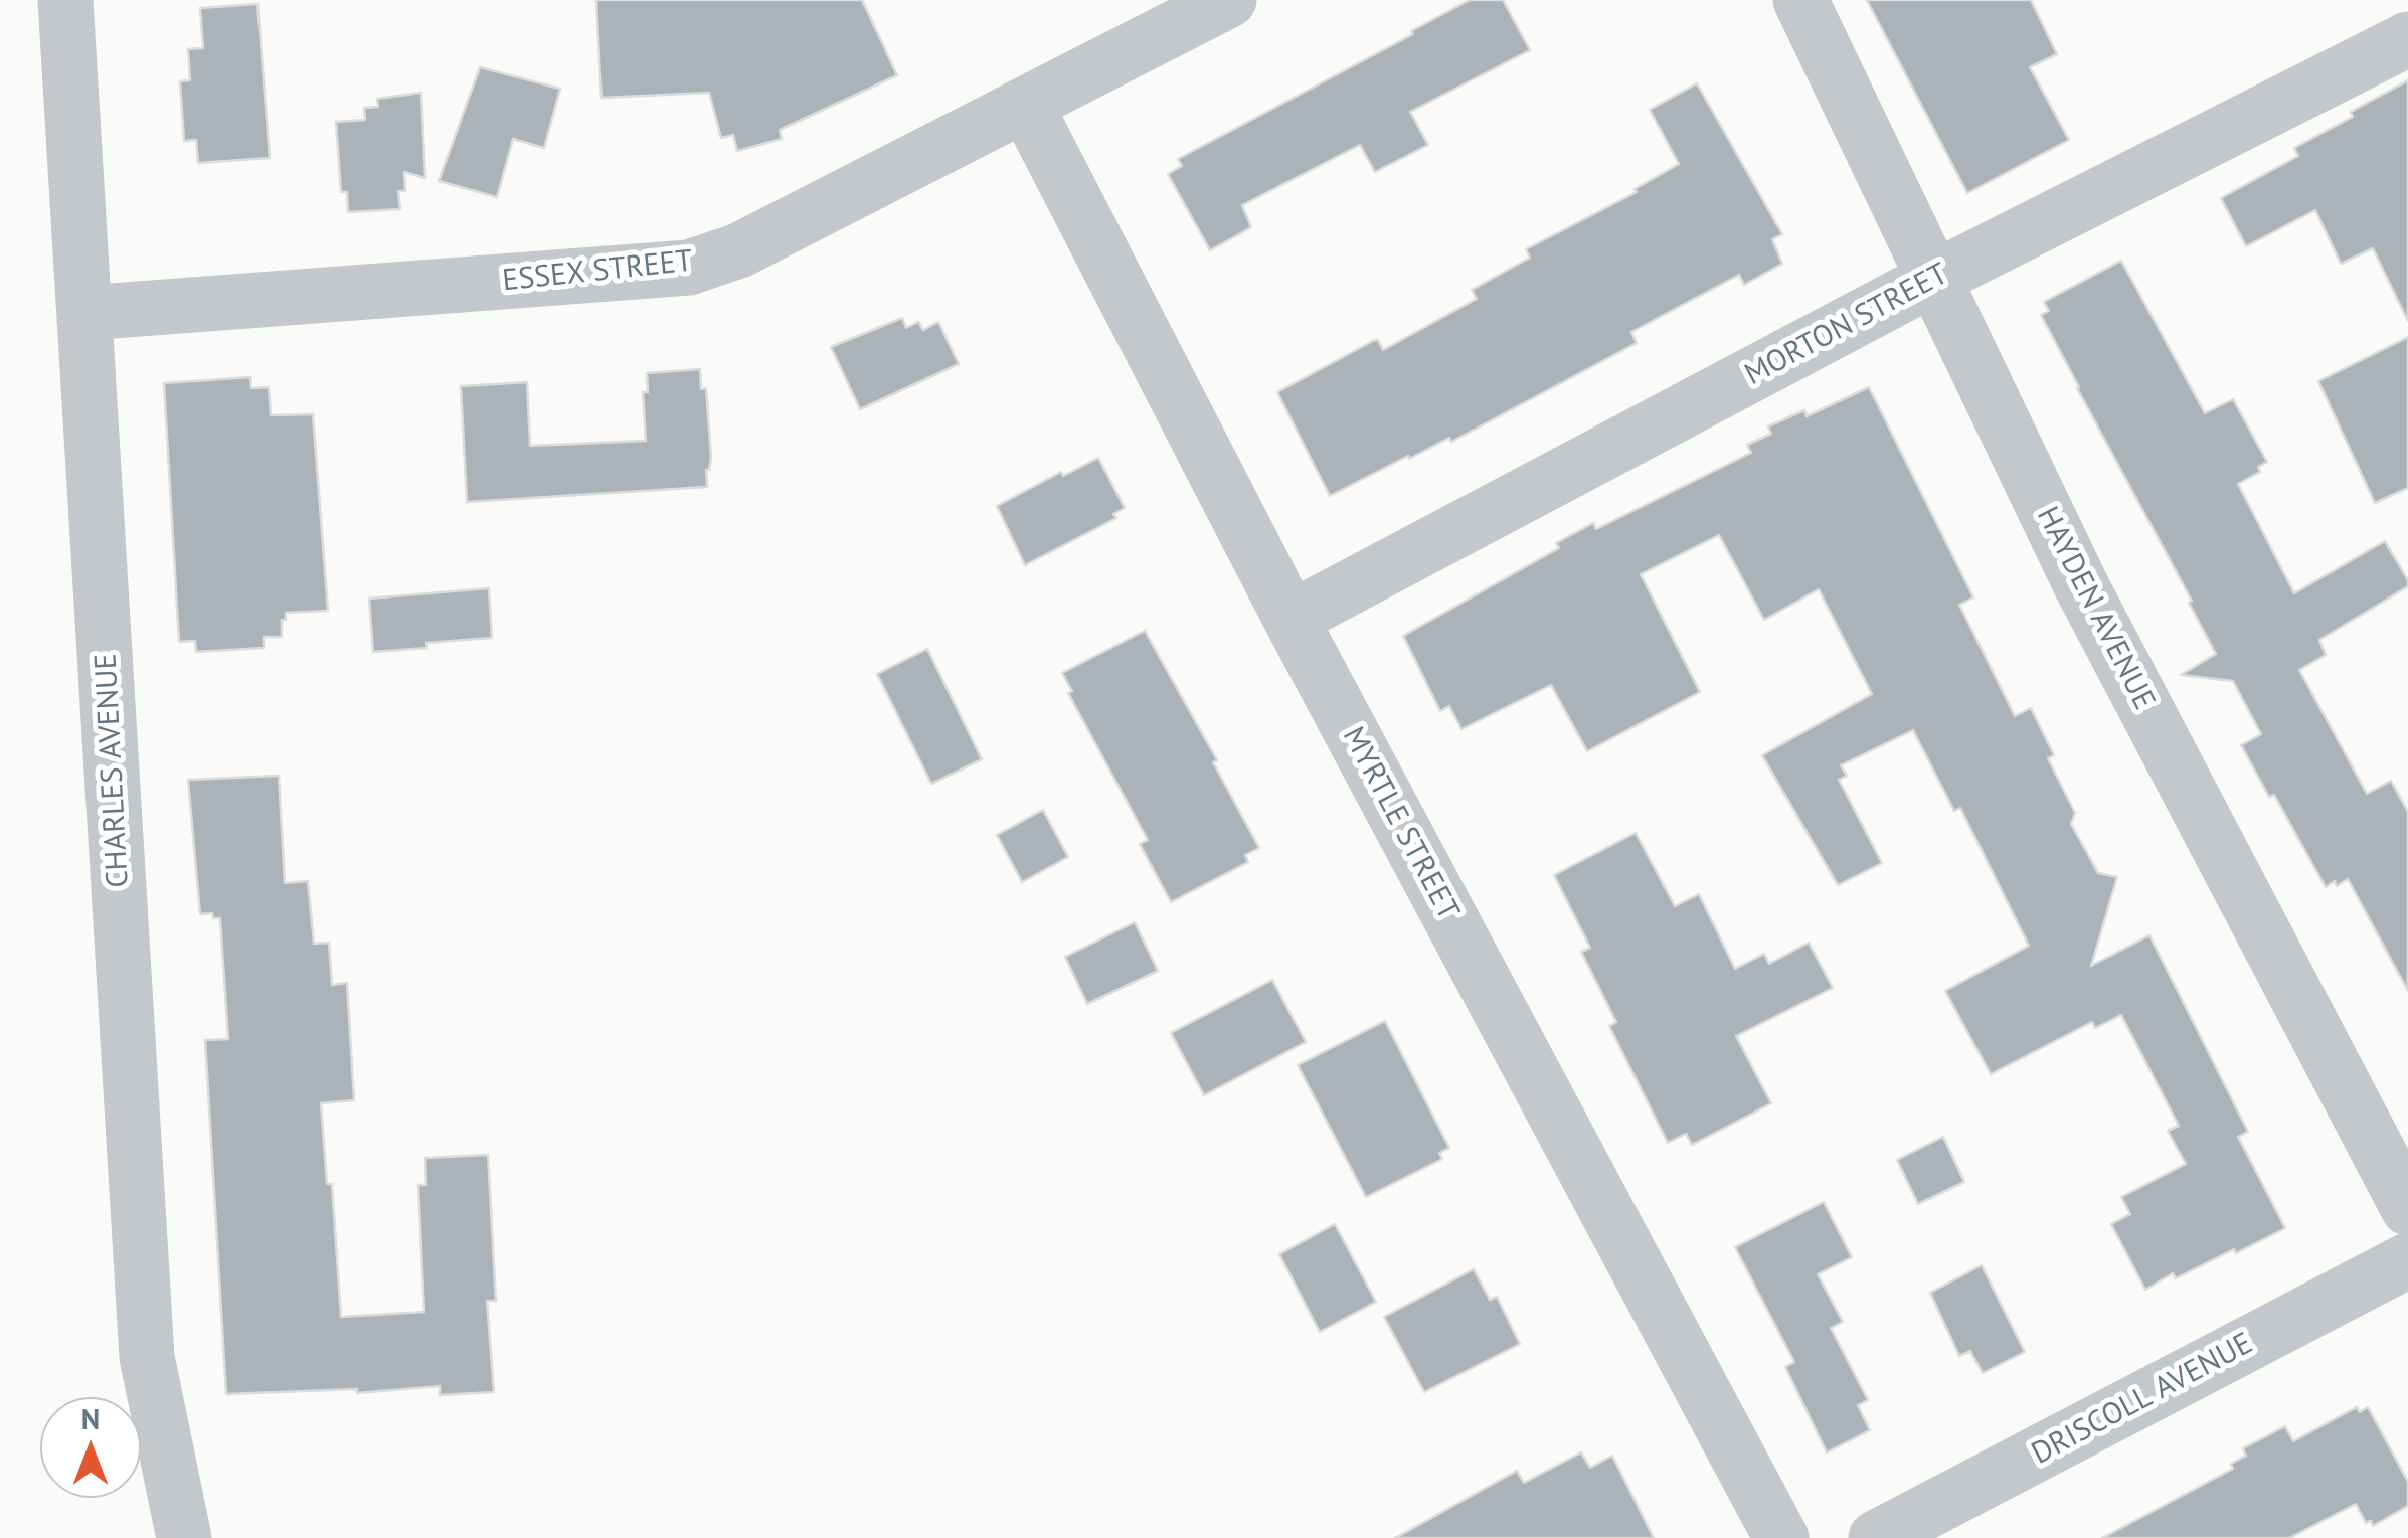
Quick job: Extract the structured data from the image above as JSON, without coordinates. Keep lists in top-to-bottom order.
{
  "streets": {
    "street": [
      "ESSEX STREET",
      "MORTON STREET",
      "HAYDEN AVENUE",
      "CHARLES AVENUE",
      "MYRTLE STREET",
      "DRISCOLL AVENUE"
    ]
  },
  "crossings": [
    ["ESSEX STREET", "CHARLES AVENUE"],
    ["ESSEX STREET", "MYRTLE STREET"],
    ["MORTON STREET", "HAYDEN AVENUE"],
    ["MORTON STREET", "MYRTLE STREET"]
  ],
  "north": "top"
}
